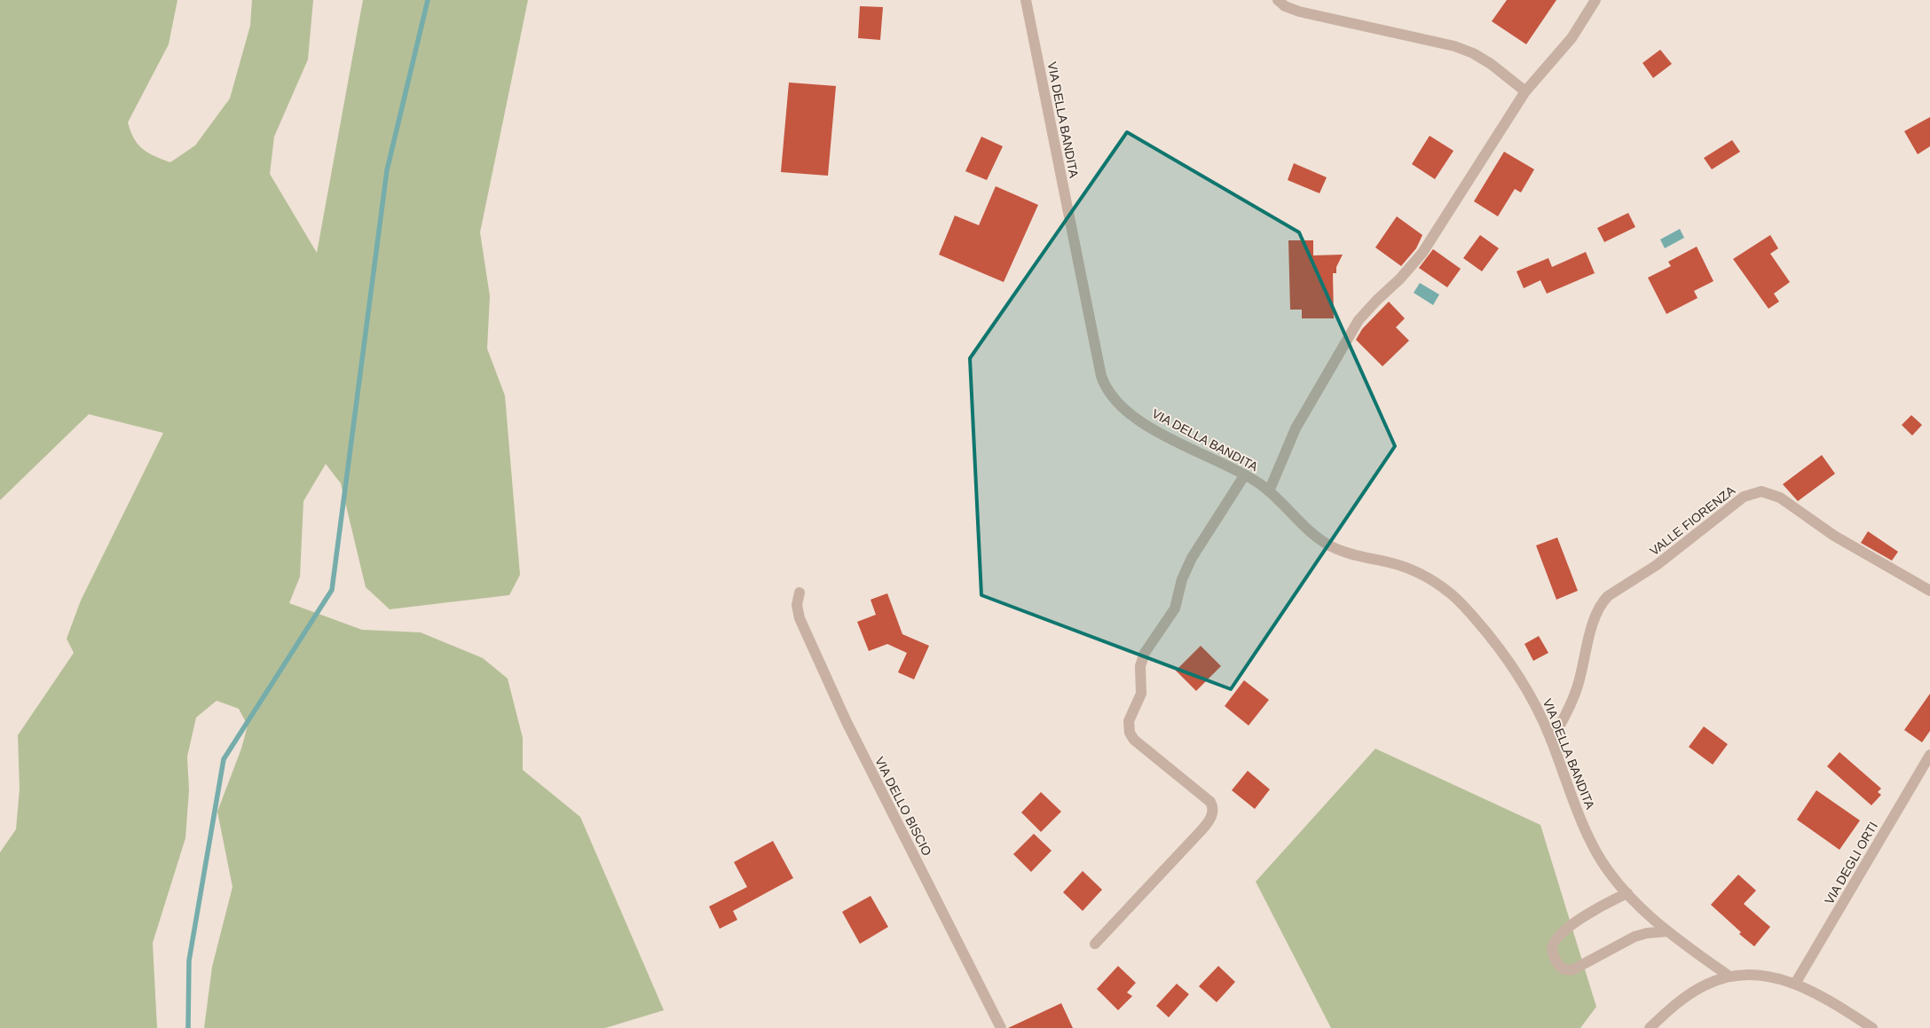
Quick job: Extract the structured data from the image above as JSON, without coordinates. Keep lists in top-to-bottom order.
{
  "streets": {
    "street": [
      "VIA DELLA BANDITA",
      "VALLE FIORENZA",
      "VIA DELLO BISCIO",
      "VIA DEGLI ORTI"
    ]
  },
  "crossings": [
    ["VIA DELLA BANDITA", "VALLE FIORENZA"]
  ]
}
